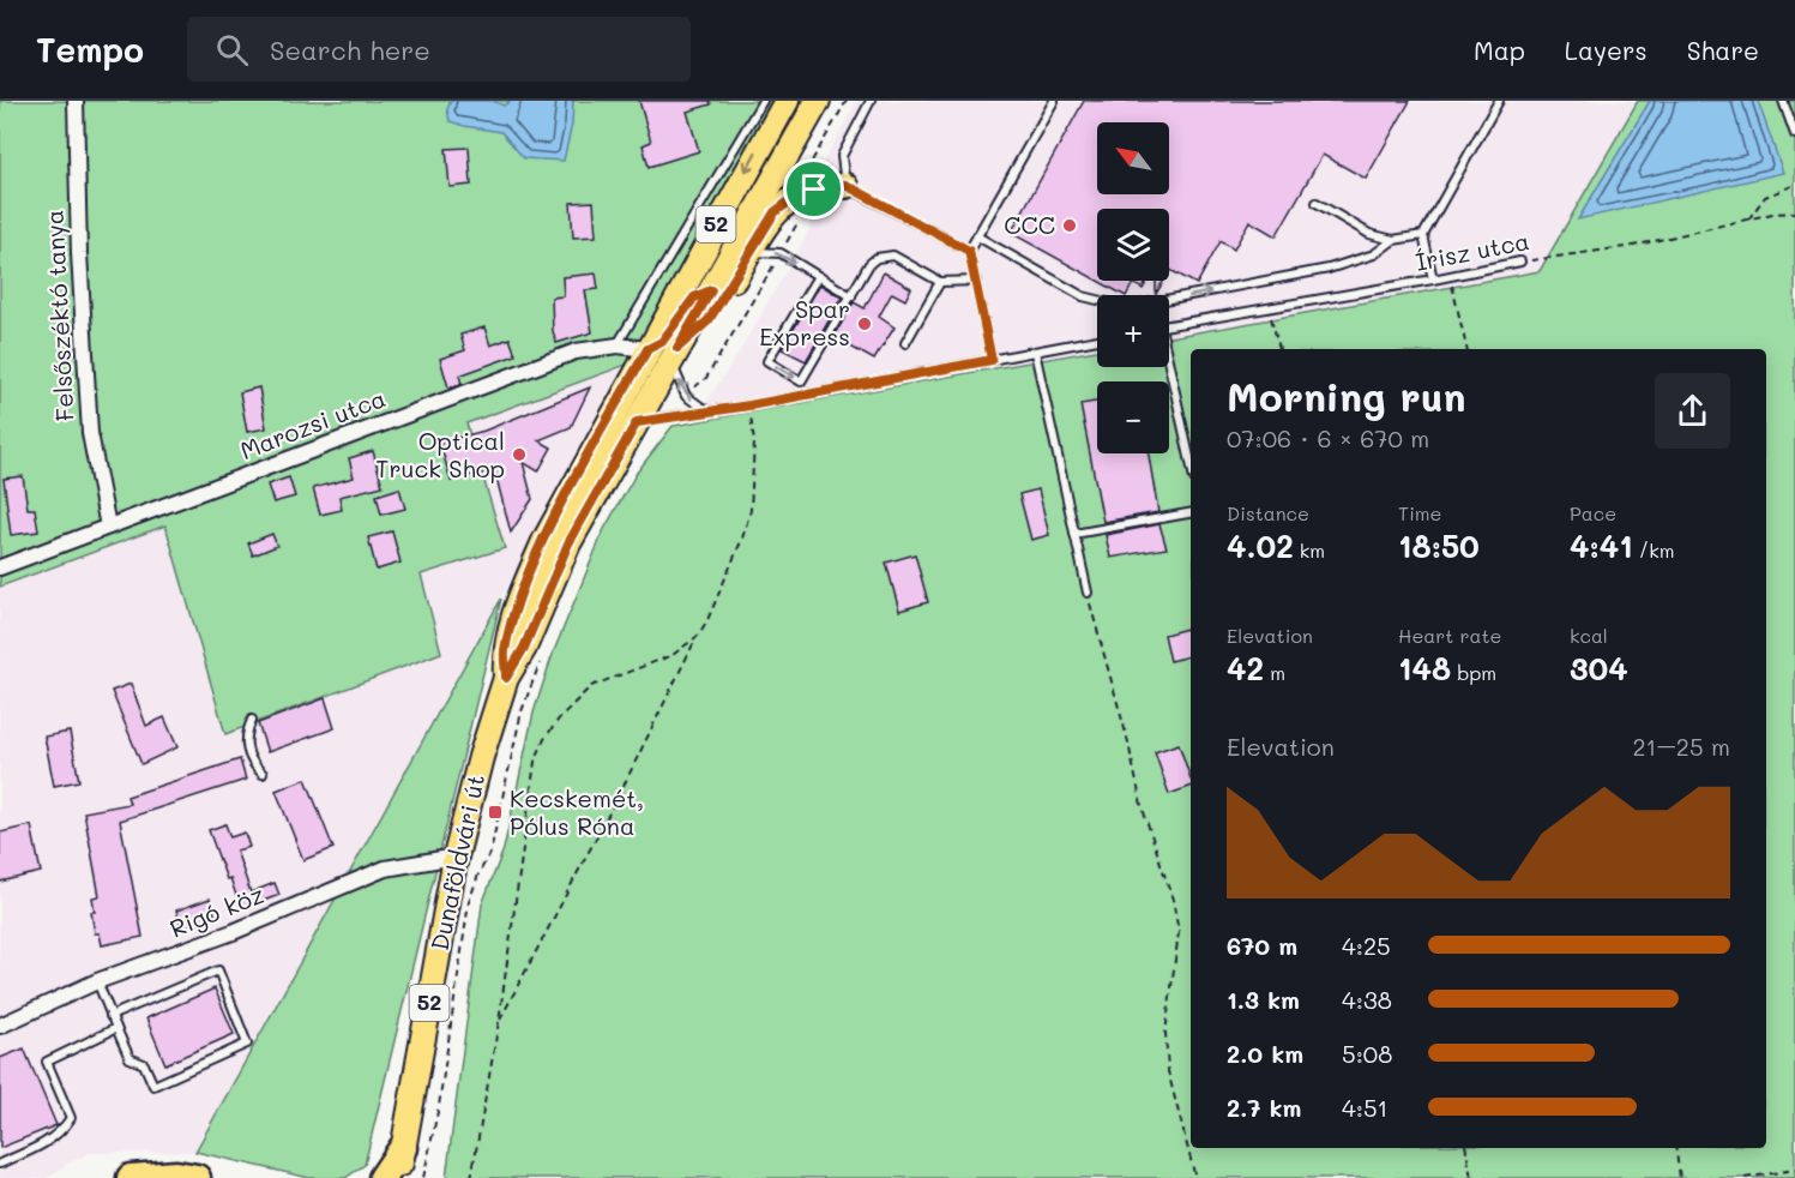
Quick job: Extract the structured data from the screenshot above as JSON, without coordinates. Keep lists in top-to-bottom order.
{
  "streets": {
    "main road": ["52", "Dunaföldvári út"],
    "street": ["Felsőszéktó tanya", "Marozsi utca", "Rigó köz"],
    "lane": ["Írisz utca"]
  },
  "crossings": [
    ["Felsőszéktó tanya", "Marozsi utca"],
    ["Marozsi utca", "Dunaföldvári út"],
    ["Dunaföldvári út", "Rigó köz"]
  ],
  "places": {
    "other": ["CCC", "Spar Express", "Optical Truck Shop"],
    "transit": ["Kecskemét, Pólus Róna"]
  },
  "north": "top left",
  "page": {
    "header": "Tempo",
    "search": "Search here",
    "nav": ["Map", "Layers", "Share"],
    "map_buttons": ["+", "−"],
    "heading": ["Morning run", "07:06 · 6 × 670 m"],
    "stats": [
      ["Distance", "4.02 km"],
      ["Time", "18:50"],
      ["Pace", "4:41 /km"],
      ["Elevation", "42 m"],
      ["Heart rate", "148 bpm"],
      ["kcal", "304"]
    ],
    "chart": ["Elevation", "21–25 m"],
    "list": [
      {
        "name": "670 m",
        "note": "4:25"
      },
      {
        "name": "1.3 km",
        "note": "4:38"
      },
      {
        "name": "2.0 km",
        "note": "5:08"
      },
      {
        "name": "2.7 km",
        "note": "4:51"
      }
    ]
  }
}
